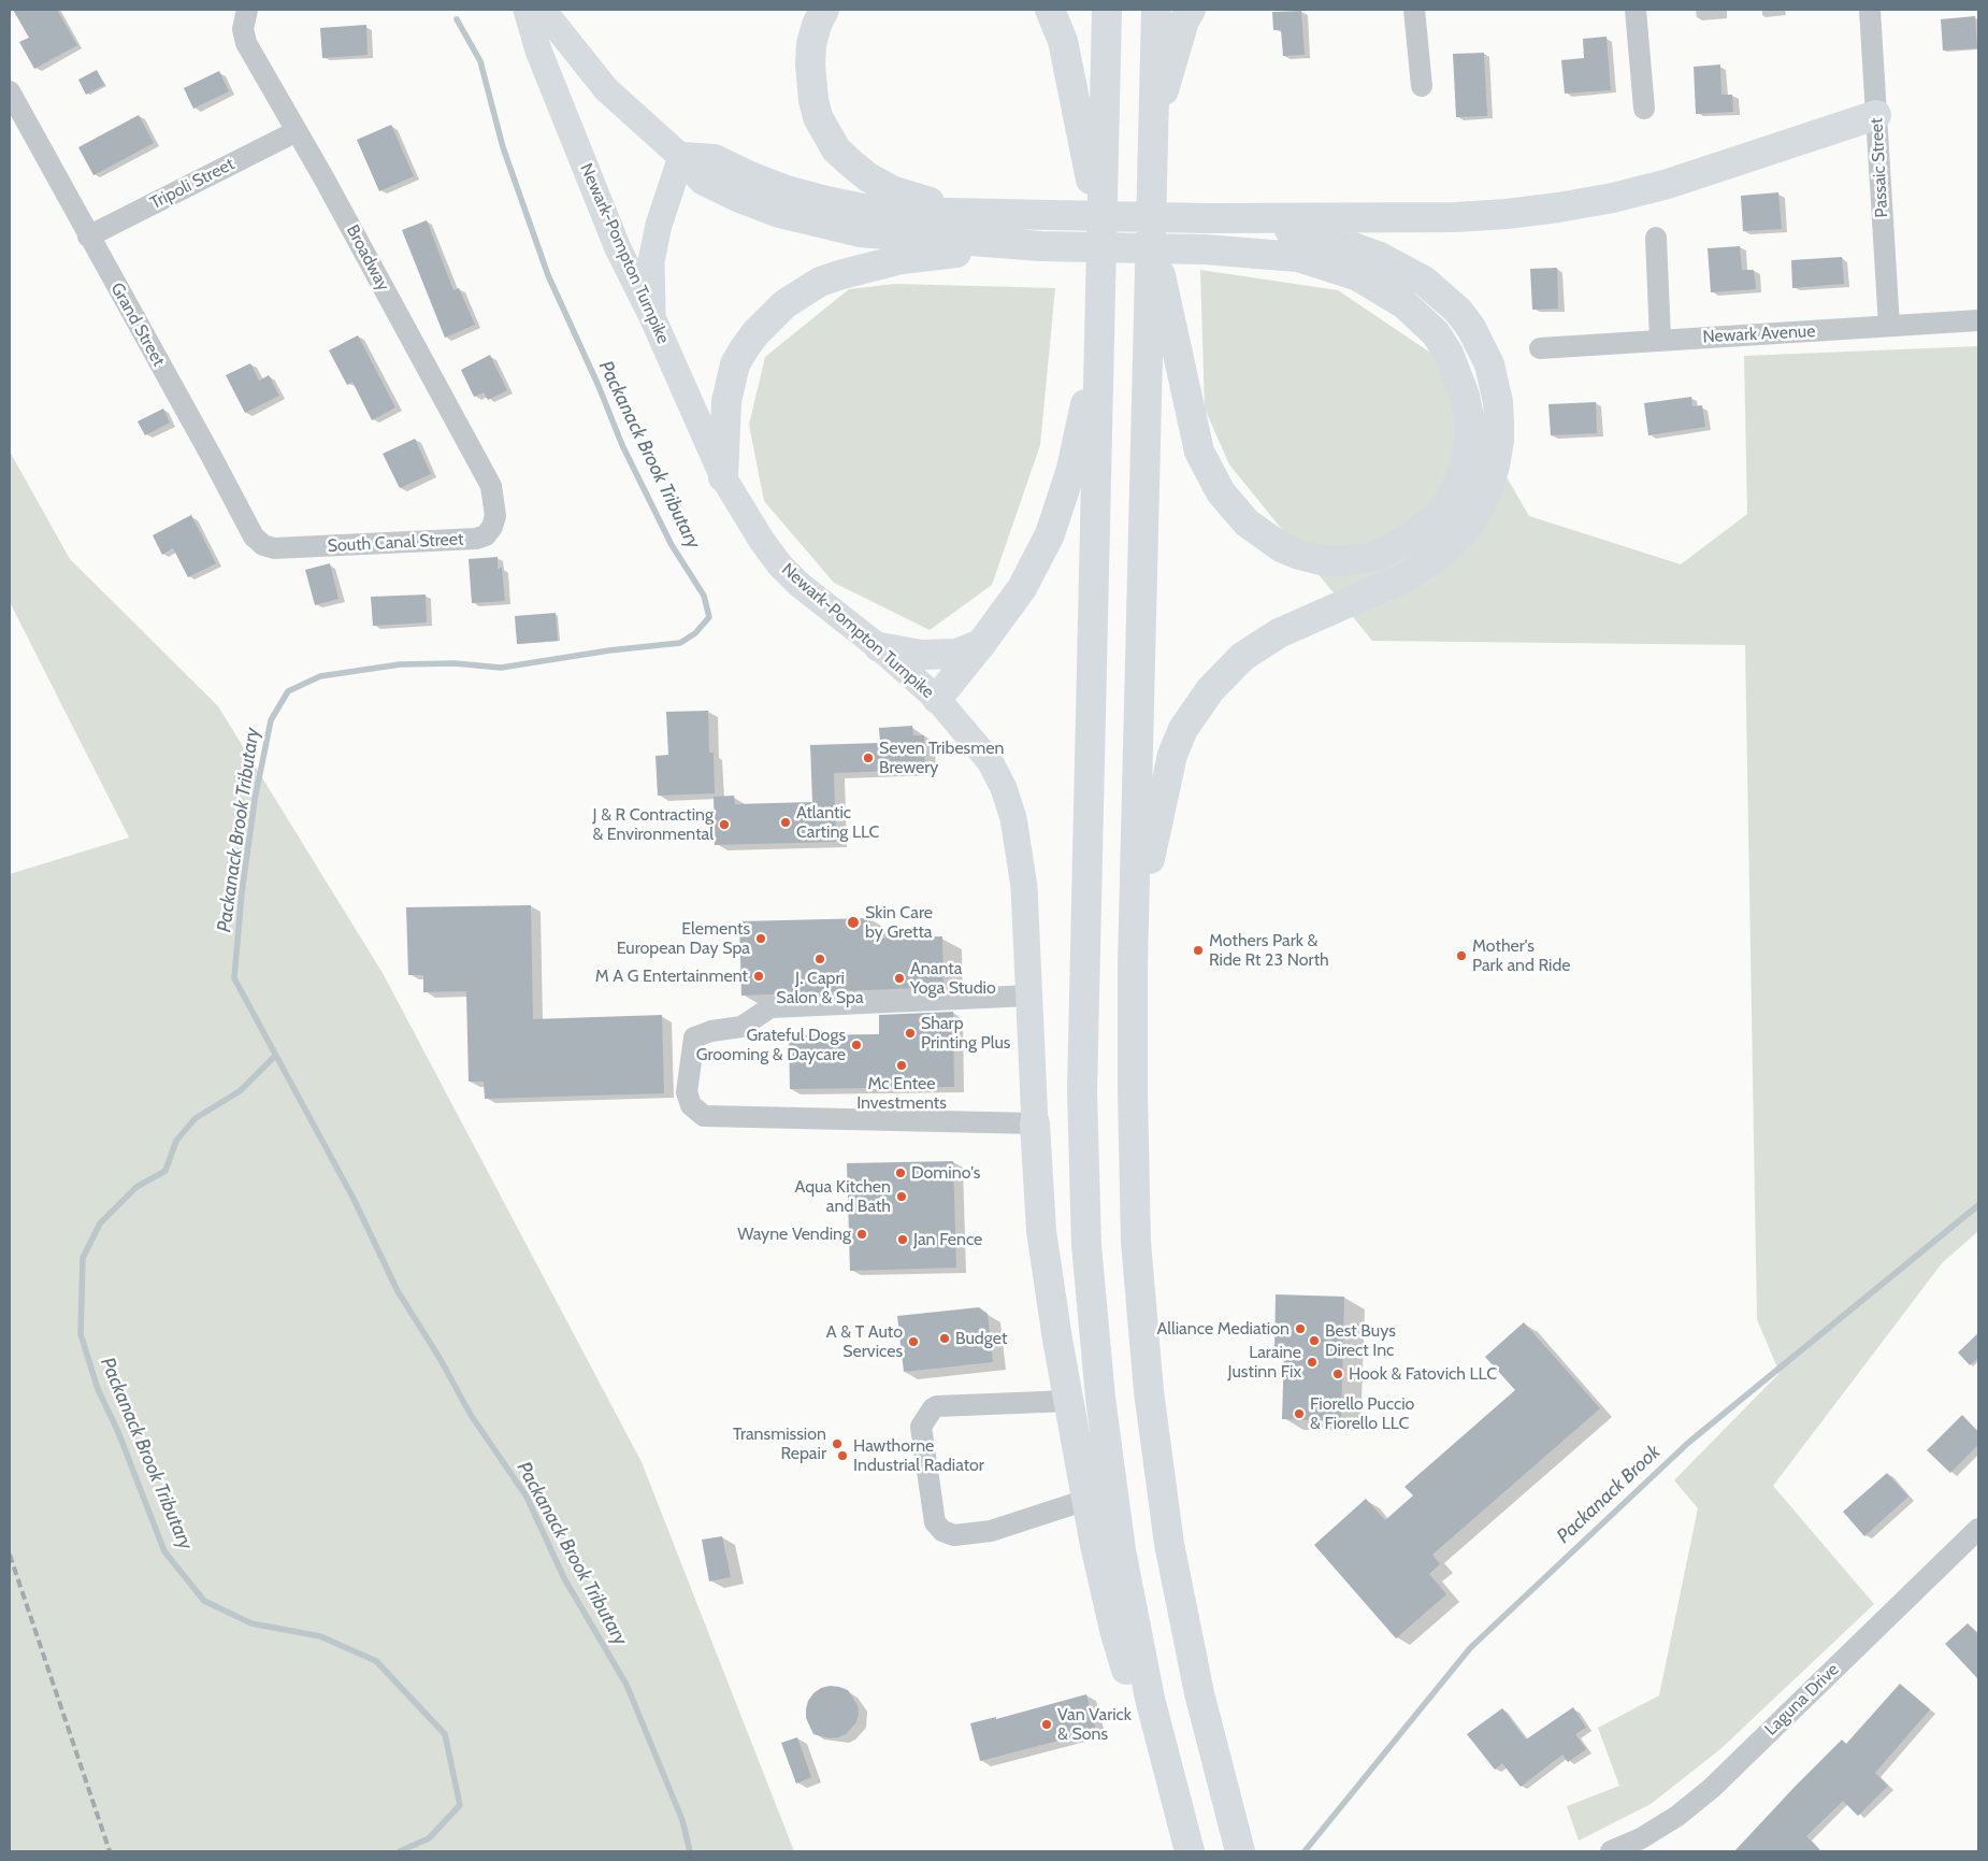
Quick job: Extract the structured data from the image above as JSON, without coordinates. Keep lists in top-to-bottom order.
{
  "streets": {
    "main road": ["Newark-Pompton Turnpike"],
    "street": [
      "Passaic Street",
      "Tripoli Street",
      "Broadway",
      "Grand Street",
      "Newark Avenue",
      "South Canal Street",
      "Laguna Drive"
    ]
  },
  "crossings": [
    ["Passaic Street", "Newark Avenue"],
    ["Tripoli Street", "Broadway"],
    ["Tripoli Street", "Grand Street"],
    ["Broadway", "South Canal Street"],
    ["Grand Street", "South Canal Street"]
  ],
  "water": ["Packanack Brook Tributary", "Packanack Brook"],
  "places": [
    "Seven Tribesmen Brewery",
    "Atlantic Carting LLC",
    "J & R Contracting & Environmental",
    "Skin Care by Gretta",
    "Elements European Day Spa",
    "Mothers Park & Ride Rt 23 North",
    "Mother's Park and Ride",
    "J. Capri Salon & Spa",
    "M A G Entertainment",
    "Ananta Yoga Studio",
    "Sharp Printing Plus",
    "Grateful Dogs Grooming & Daycare",
    "Mc Entee Investments",
    "Domino's",
    "Aqua Kitchen and Bath",
    "Wayne Vending",
    "Jan Fence",
    "Alliance Mediation",
    "Budget",
    "Best Buys Direct Inc",
    "A & T Auto Services",
    "Laraine Justinn Fix",
    "Hook & Fatovich LLC",
    "Fiorello Puccio & Fiorello LLC",
    "Transmission Repair",
    "Hawthorne Industrial Radiator",
    "Van Varick & Sons"
  ]
}
